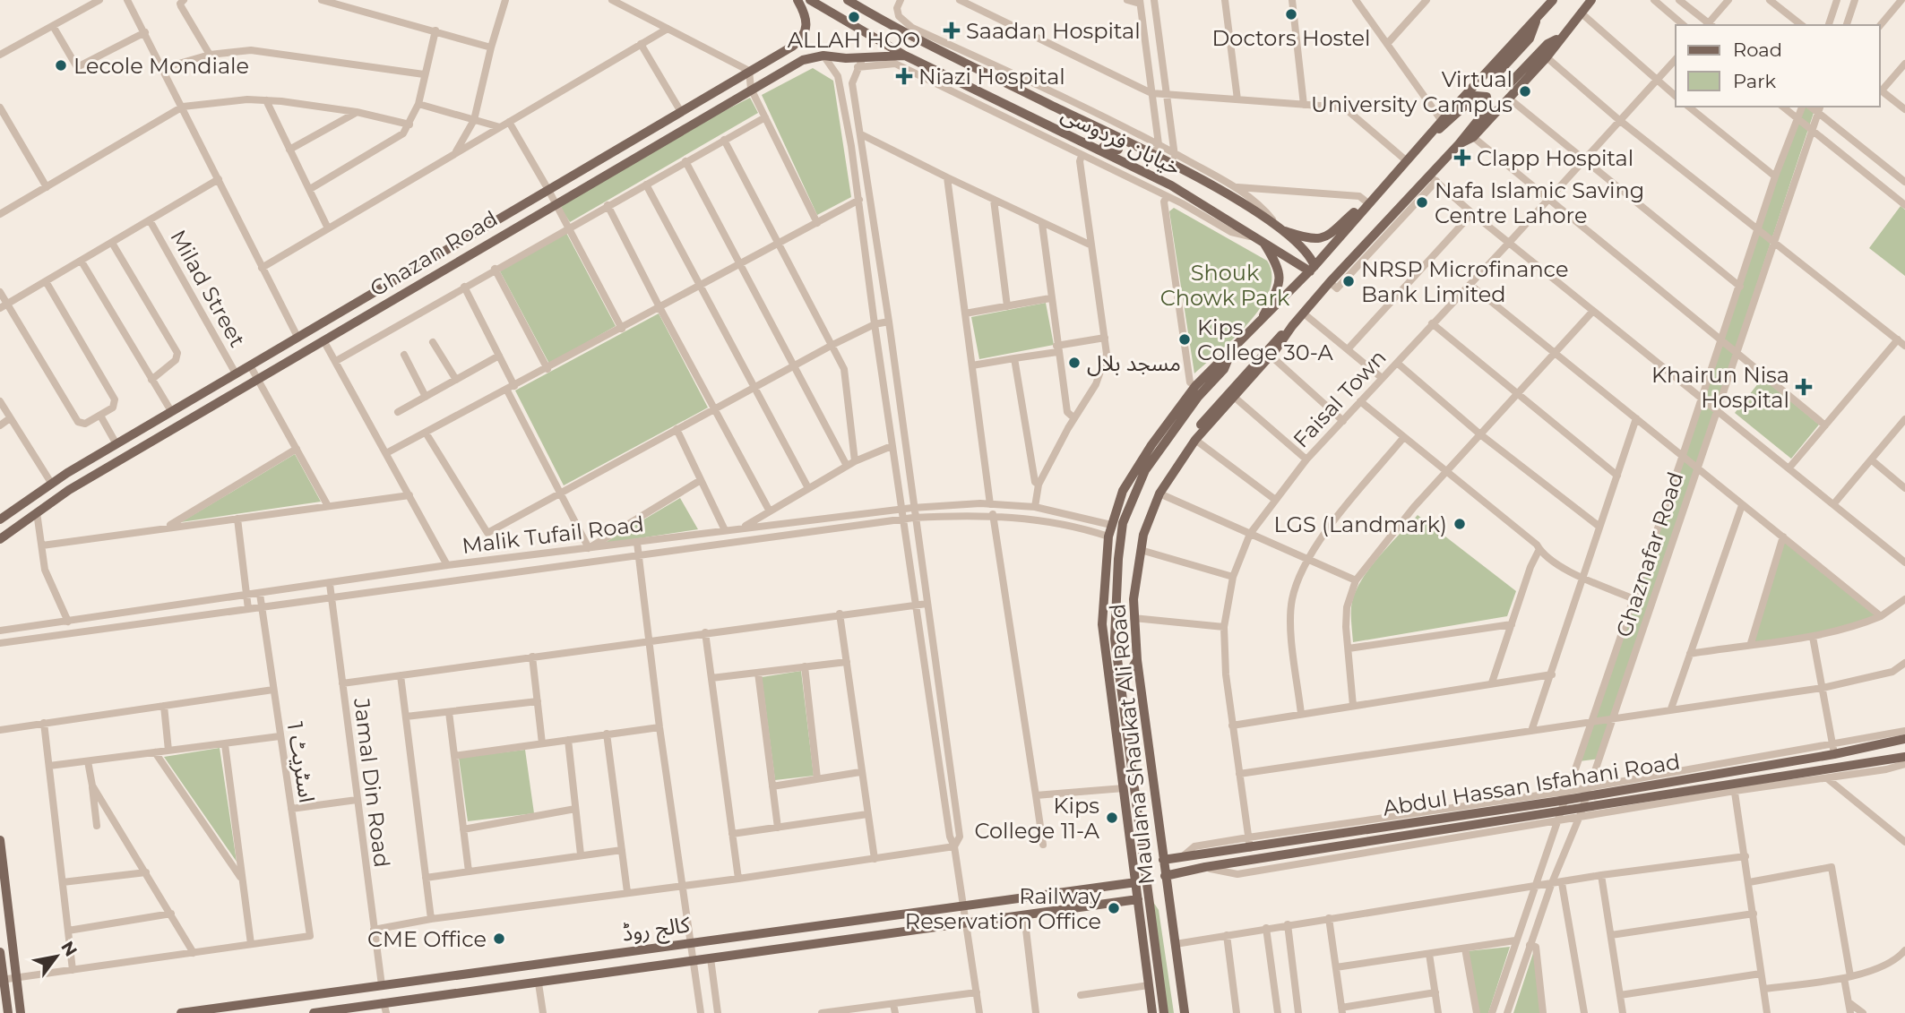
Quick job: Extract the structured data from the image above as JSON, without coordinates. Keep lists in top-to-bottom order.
{
  "streets": {
    "main road": [
      "خیابان فردوسی",
      "Ghazan Road",
      "Maulana Shaukat Ali Road",
      "Abdul Hassan Isfahani Road",
      "کالج روڈ"
    ],
    "street": [
      "Milad Street",
      "Faisal Town",
      "Malik Tufail Road",
      "Ghaznafar Road",
      "اسٹریٹ 1",
      "Jamal Din Road"
    ]
  },
  "crossings": [
    ["خیابان فردوسی", "Ghazan Road"],
    ["خیابان فردوسی", "Maulana Shaukat Ali Road"],
    ["Ghazan Road", "Milad Street"],
    ["Faisal Town", "Abdul Hassan Isfahani Road"],
    ["Malik Tufail Road", "Maulana Shaukat Ali Road"],
    ["Malik Tufail Road", "اسٹریٹ 1"],
    ["Malik Tufail Road", "Jamal Din Road"],
    ["Ghaznafar Road", "Abdul Hassan Isfahani Road"],
    ["Maulana Shaukat Ali Road", "Abdul Hassan Isfahani Road"],
    ["Maulana Shaukat Ali Road", "کالج روڈ"],
    ["Jamal Din Road", "کالج روڈ"]
  ],
  "parks": ["Shouk Chowk Park"],
  "places": {
    "other": [
      "Doctors Hostel",
      "ALLAH HOO",
      "Lecole Mondiale",
      "Virtual University Campus",
      "Nafa Islamic Saving Centre Lahore",
      "NRSP Microfinance Bank Limited",
      "Kips College 30-A",
      "مسجد بلال",
      "LGS (Landmark)",
      "Kips College 11-A",
      "Railway Reservation Office",
      "CME Office"
    ],
    "health": [
      "Saadan Hospital",
      "Niazi Hospital",
      "Clapp Hospital",
      "Khairun Nisa Hospital"
    ]
  },
  "legend": ["Road", "Park"],
  "north": "top right"
}
